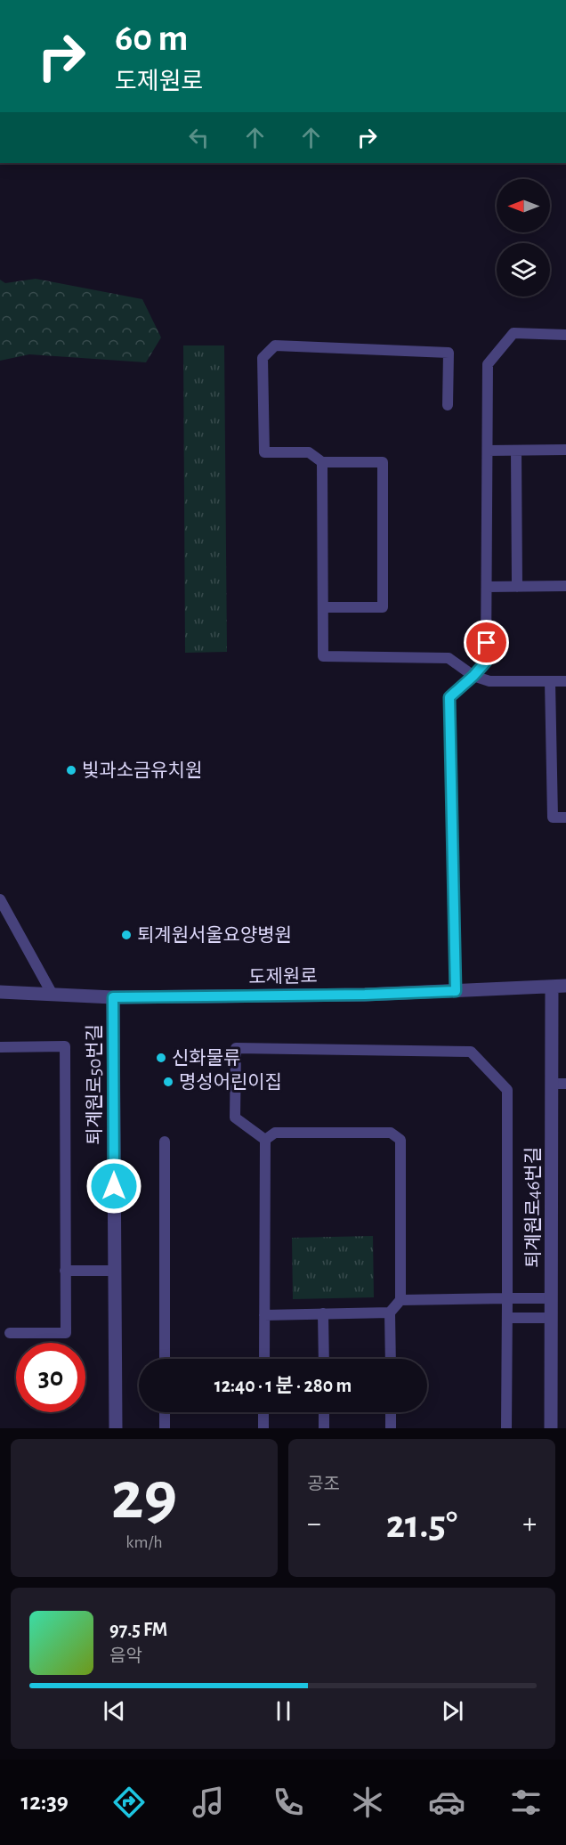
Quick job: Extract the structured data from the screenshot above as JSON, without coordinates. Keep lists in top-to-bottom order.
{
  "streets": {
    "street": ["도제원로", "퇴계원로50번길", "퇴계원로46번길"]
  },
  "crossings": [
    ["도제원로", "퇴계원로50번길"],
    ["도제원로", "퇴계원로46번길"]
  ],
  "places": [
    "빛과소금유치원",
    "퇴계원서울요양병원",
    "신화물류",
    "명성어린이집"
  ],
  "north": "left",
  "page": {
    "turn": ["60 m", "도제원로"],
    "limit": "30",
    "trip": "12:40 · 1 분 · 280 m",
    "tile": [
      ["29", "km/h"],
      "공조"
    ],
    "heat": ["−", "21.5°", "+"],
    "song": ["97.5 FM", "음악"],
    "tabs": "12:39"
  }
}
